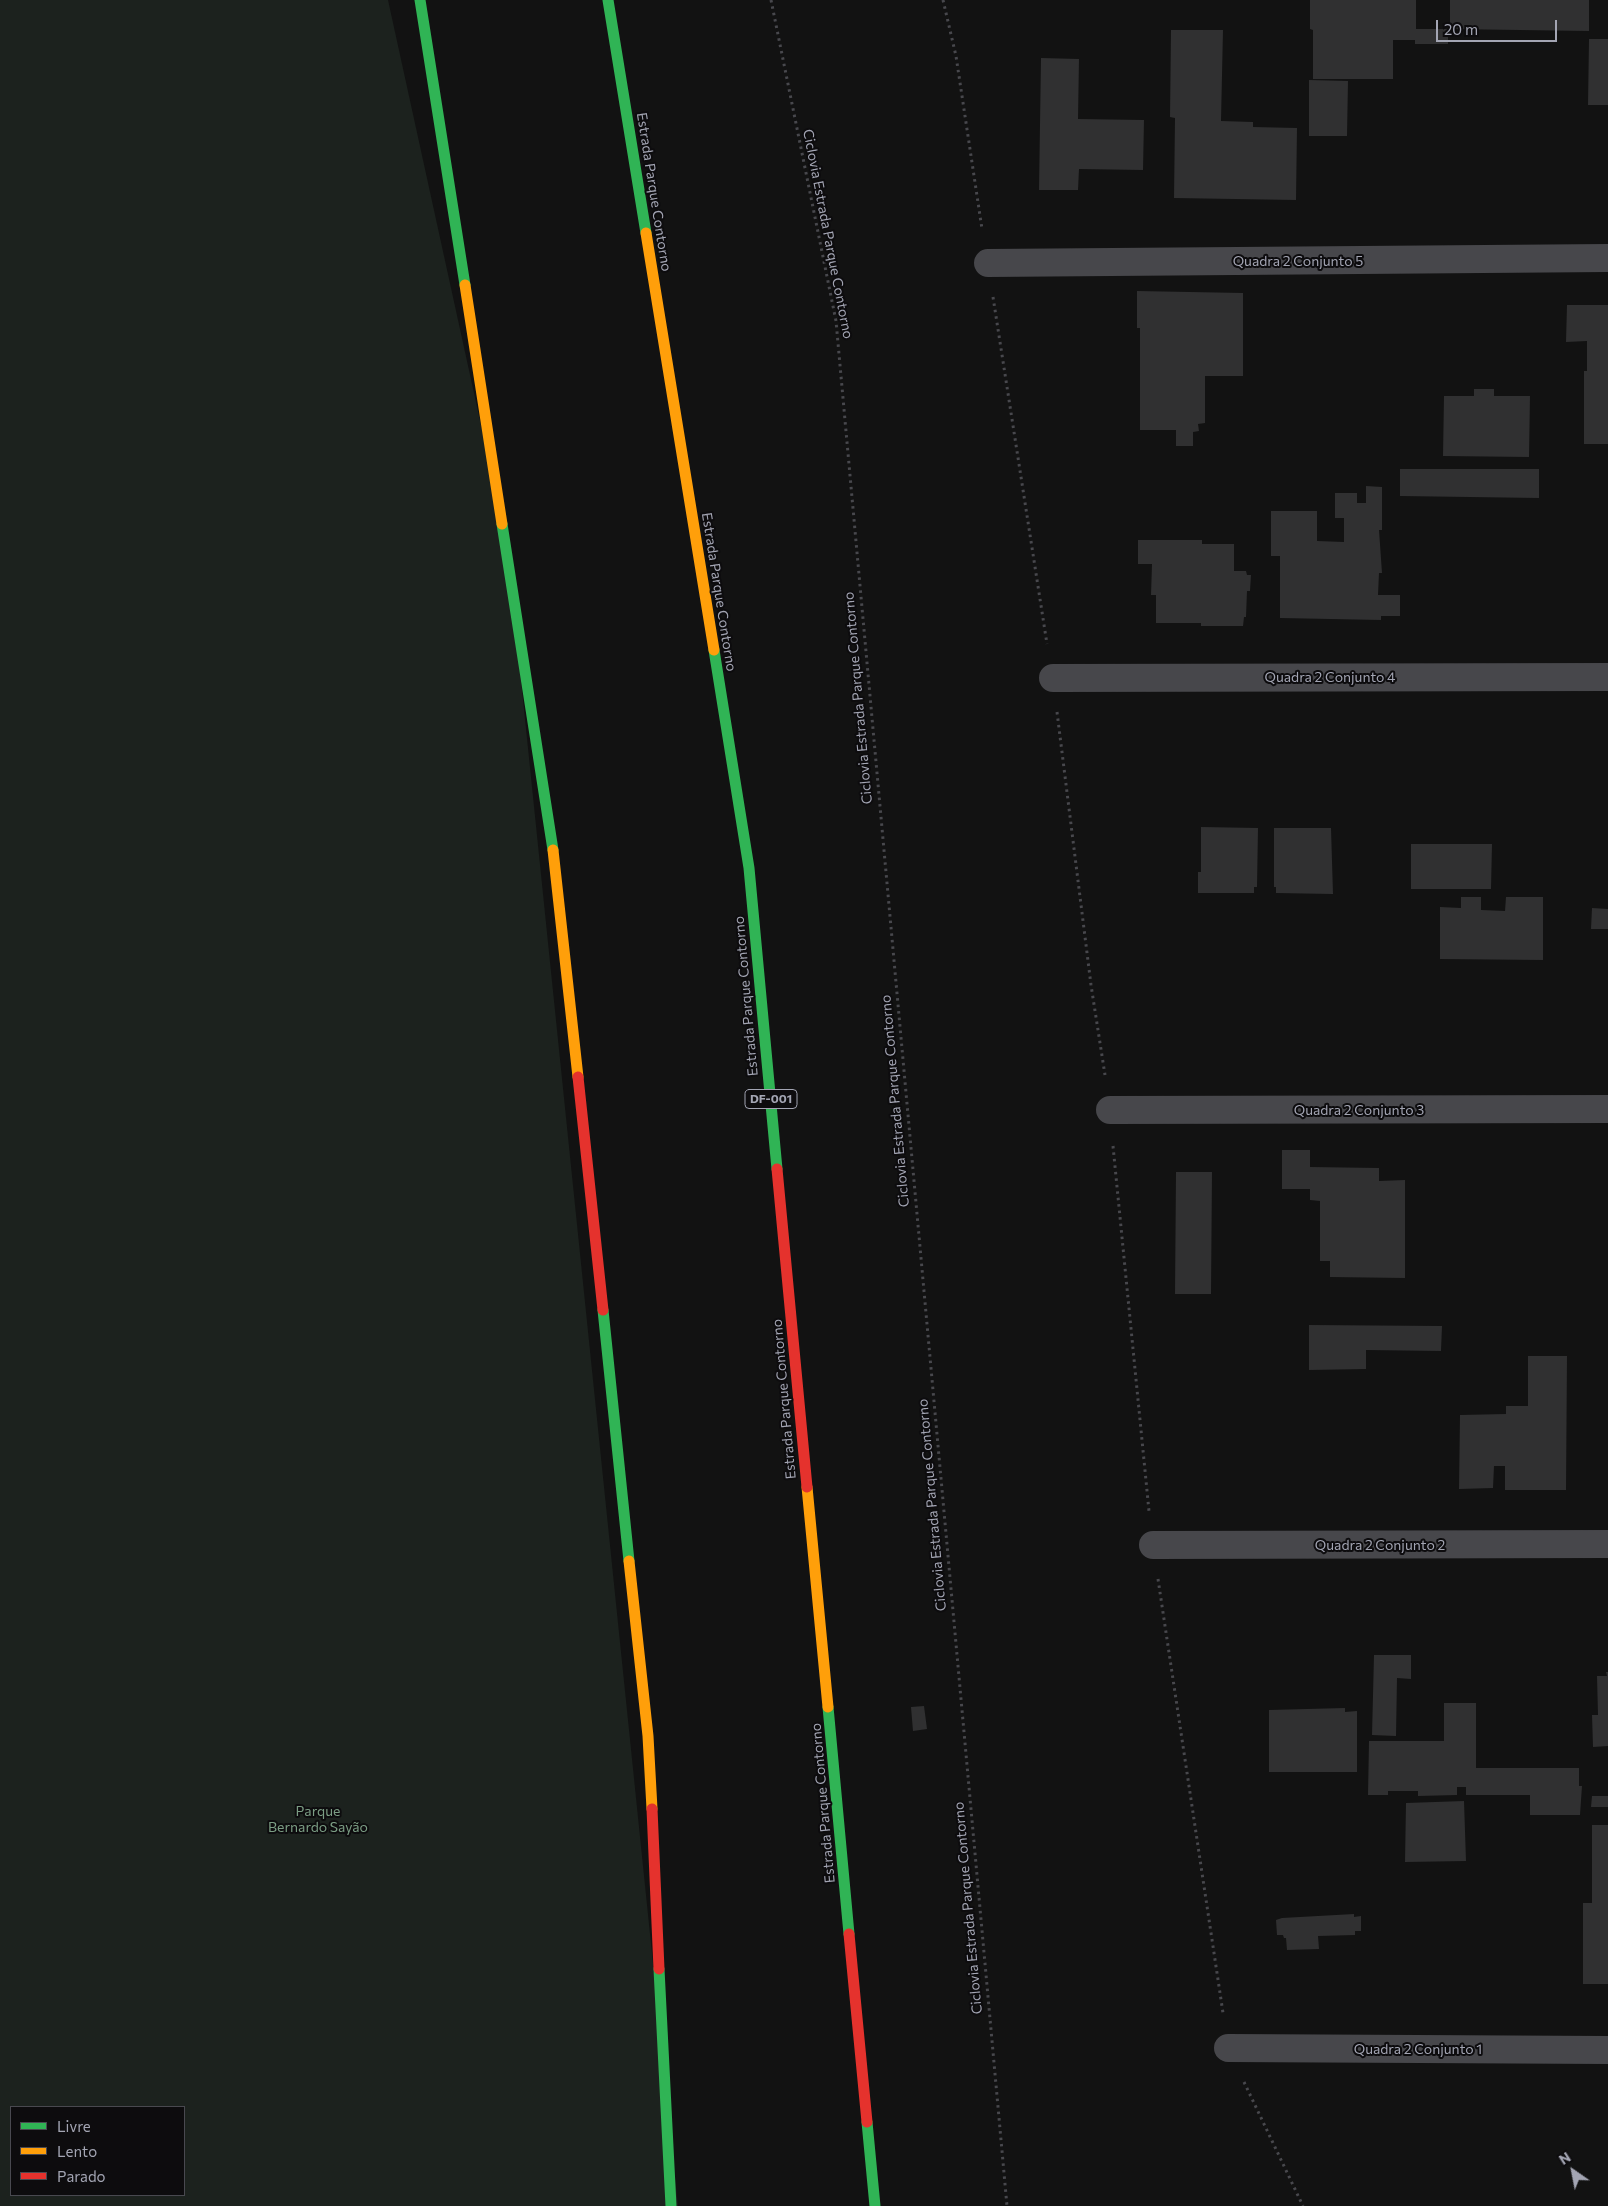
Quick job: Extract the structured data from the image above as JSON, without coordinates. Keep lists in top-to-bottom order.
{
  "streets": {
    "main road": ["Estrada Parque Contorno", "DF-001"],
    "street": [
      "Quadra 2 Conjunto 5",
      "Quadra 2 Conjunto 4",
      "Quadra 2 Conjunto 3",
      "Quadra 2 Conjunto 2",
      "Quadra 2 Conjunto 1"
    ],
    "path": ["Ciclovia Estrada Parque Contorno"]
  },
  "parks": ["Parque Bernardo Sayão"],
  "legend": ["Livre", "Lento", "Parado"],
  "scale_bar": "20 m",
  "north": "top left"
}
